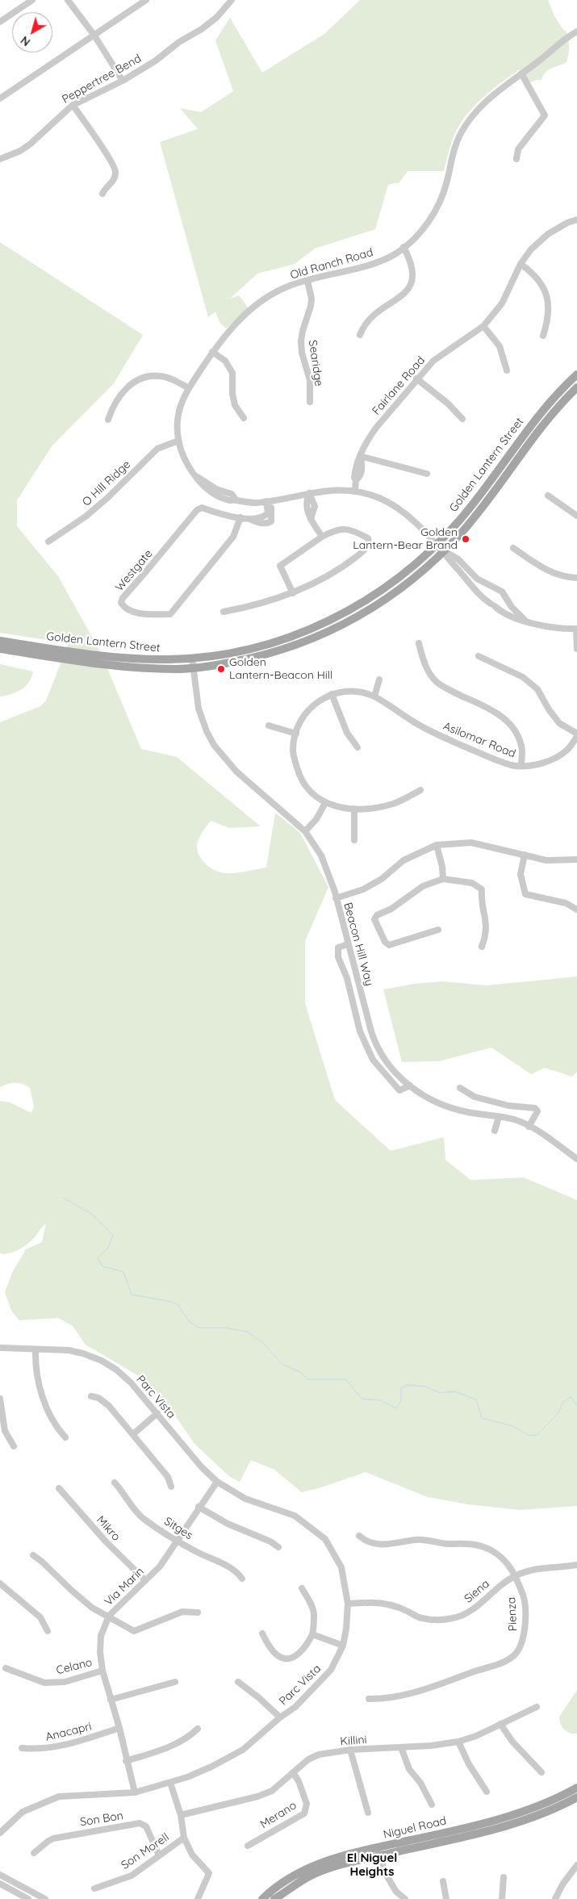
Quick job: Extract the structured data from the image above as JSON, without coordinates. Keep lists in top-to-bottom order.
{
  "streets": {
    "main road": ["Golden Lantern Street", "Niguel Road"],
    "street": [
      "Peppertree Bend",
      "Old Ranch Road",
      "Searidge",
      "Fairlane Road",
      "O Hill Ridge",
      "Westgate",
      "Asilomar Road",
      "Beacon Hill Way",
      "Parc Vista",
      "Mikro",
      "Sitges",
      "Via Marin",
      "Siena",
      "Pienza",
      "Celano",
      "Anacapri",
      "Killini",
      "Merano",
      "Son Bon",
      "Son Morell"
    ]
  },
  "crossings": [
    ["Old Ranch Road", "Searidge"],
    ["Old Ranch Road", "Fairlane Road"],
    ["Old Ranch Road", "Golden Lantern Street"],
    ["Old Ranch Road", "O Hill Ridge"],
    ["Old Ranch Road", "Westgate"],
    ["Golden Lantern Street", "Beacon Hill Way"],
    ["Parc Vista", "Via Marin"],
    ["Parc Vista", "Siena"],
    ["Mikro", "Via Marin"],
    ["Sitges", "Via Marin"],
    ["Via Marin", "Celano"],
    ["Via Marin", "Anacapri"],
    ["Siena", "Pienza"],
    ["Killini", "Merano"],
    ["Son Bon", "Son Morell"]
  ],
  "districts": ["El Niguel Heights"],
  "places": ["Golden Lantern-Bear Brand", "Golden Lantern-Beacon Hill"],
  "north": "bottom left"
}
